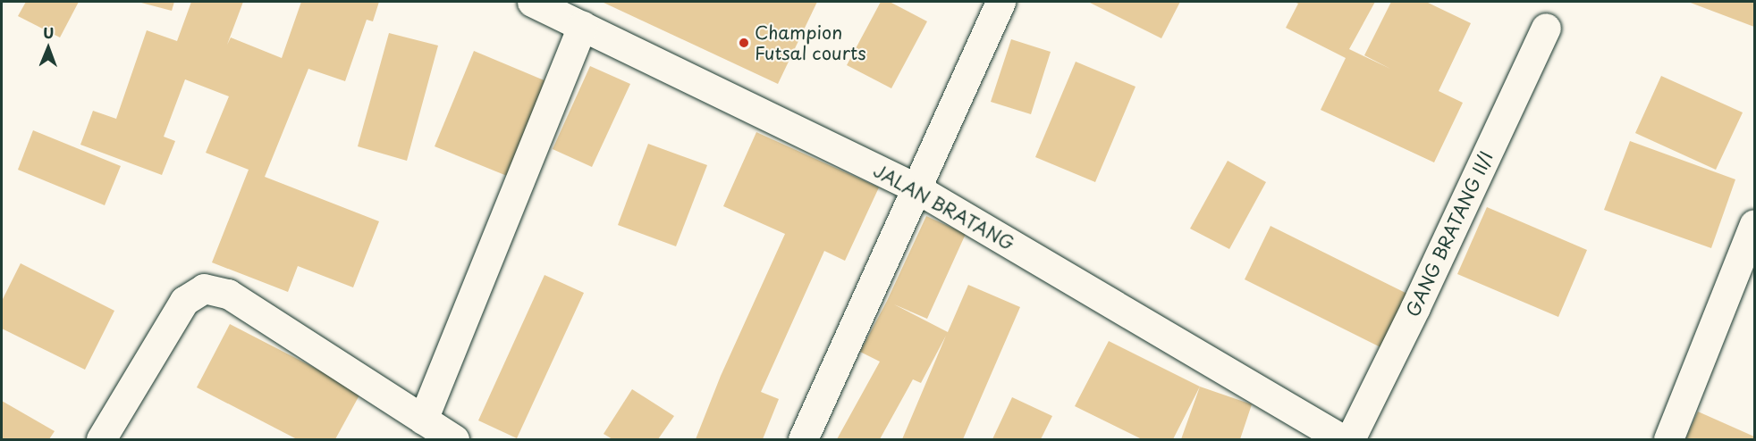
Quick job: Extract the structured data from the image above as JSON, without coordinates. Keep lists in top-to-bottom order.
{
  "streets": {
    "street": ["JALAN BRATANG", "GANG BRATANG II/I"]
  },
  "places": ["Champion Futsal courts"],
  "north": "top"
}
